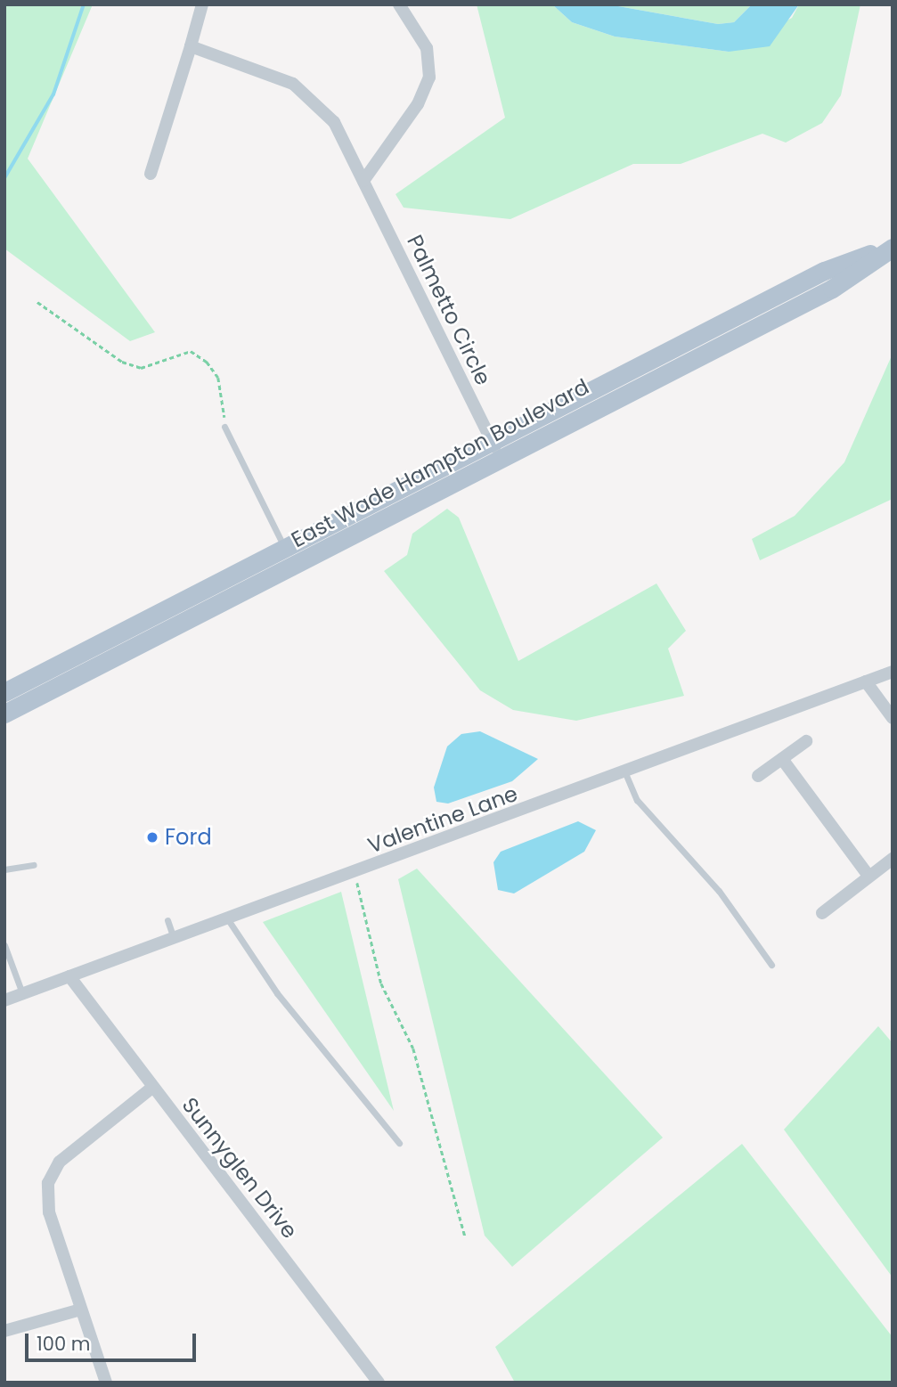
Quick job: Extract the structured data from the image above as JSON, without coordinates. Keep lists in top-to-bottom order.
{
  "streets": {
    "main road": ["East Wade Hampton Boulevard"],
    "street": ["Palmetto Circle", "Valentine Lane", "Sunnyglen Drive"]
  },
  "crossings": [
    ["Palmetto Circle", "East Wade Hampton Boulevard"],
    ["Valentine Lane", "Sunnyglen Drive"]
  ],
  "places": ["Ford"],
  "scale_bar": "100 m"
}
